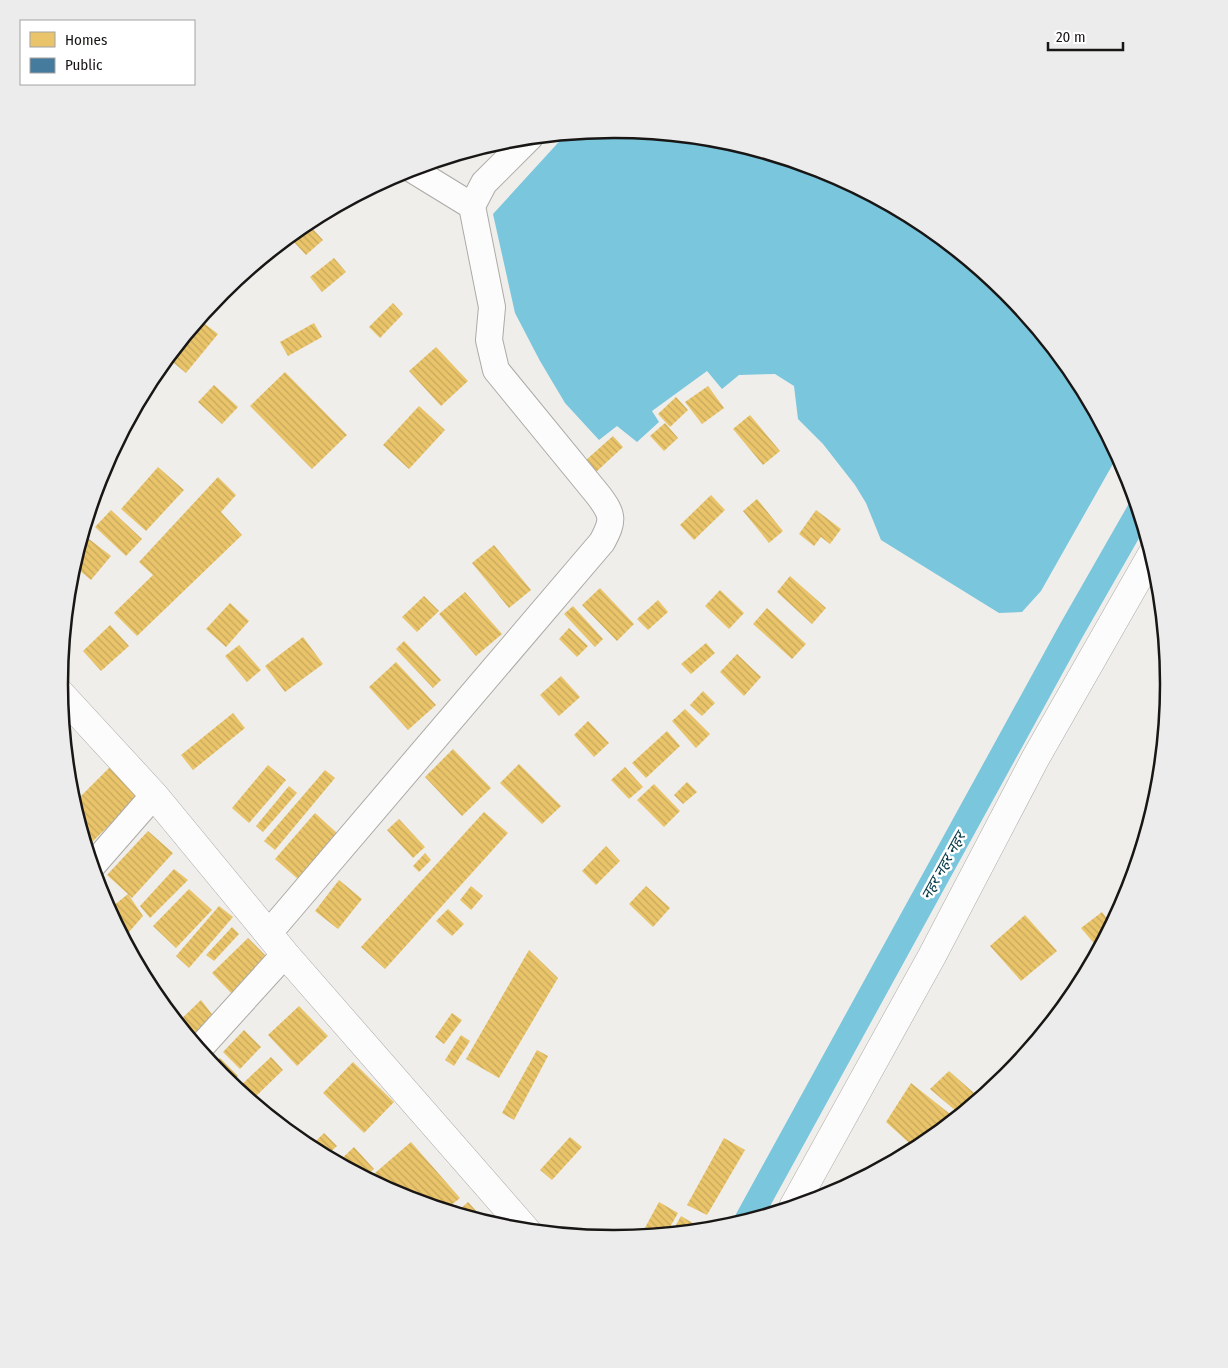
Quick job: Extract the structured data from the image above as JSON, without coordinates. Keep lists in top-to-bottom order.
{
  "water": ["नहर नहर नहर"],
  "legend": ["Homes", "Public"],
  "scale_bar": "20 m"
}
